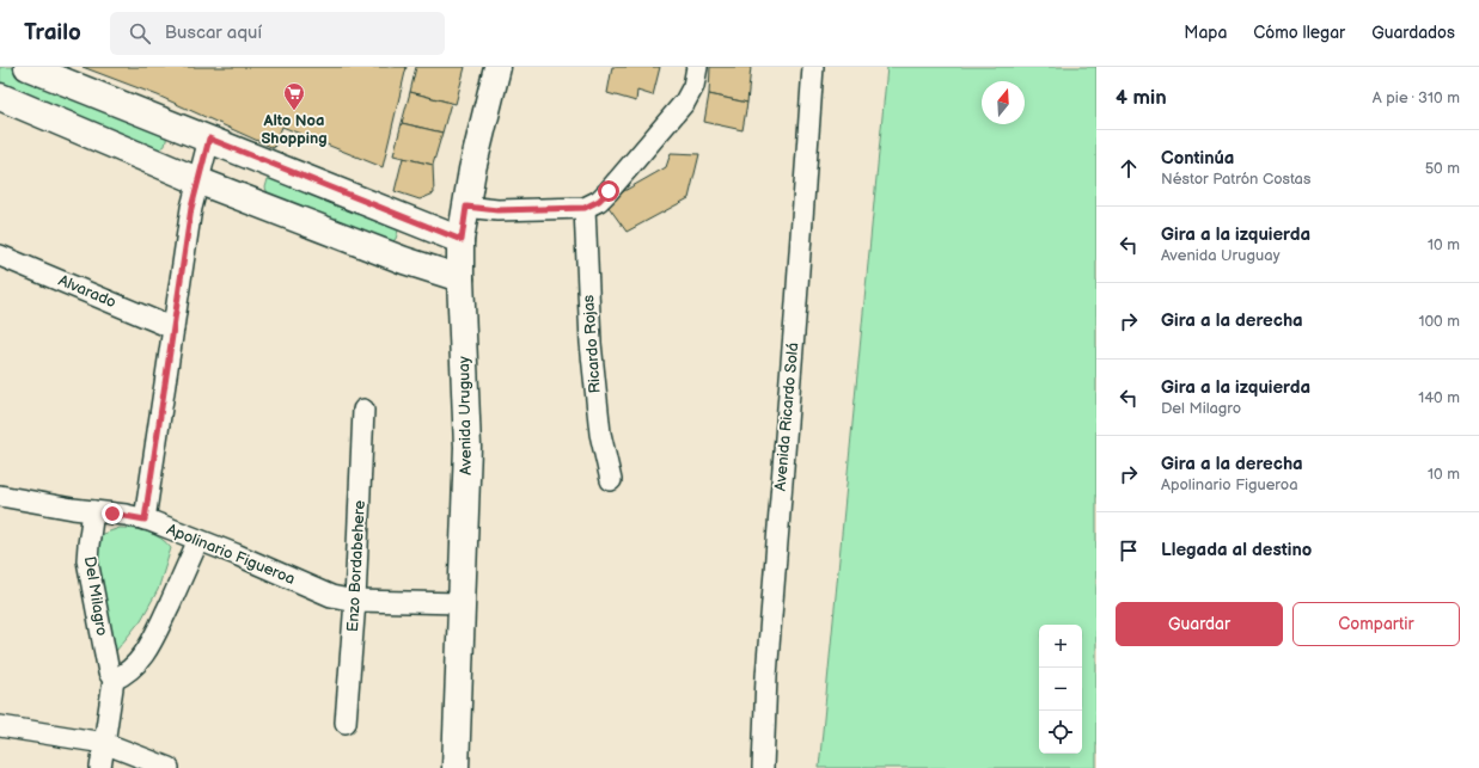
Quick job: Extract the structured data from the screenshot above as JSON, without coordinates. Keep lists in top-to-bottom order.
{
  "streets": {
    "street": [
      "Alvarado",
      "Ricardo Rojas",
      "Avenida Uruguay",
      "Avenida Ricardo Solá",
      "Apolinario Figueroa",
      "Enzo Bordabehere",
      "Del Milagro"
    ]
  },
  "crossings": [
    ["Avenida Uruguay", "Apolinario Figueroa"],
    ["Apolinario Figueroa", "Enzo Bordabehere"],
    ["Apolinario Figueroa", "Del Milagro"]
  ],
  "places": {
    "supermarket": ["Alto Noa Shopping"]
  },
  "north": "top",
  "page": {
    "header": "Trailo",
    "search": "Buscar aquí",
    "nav": ["Mapa", "Cómo llegar", "Guardados"],
    "heading": ["4 min", "A pie · 310 m"],
    "list": [
      ["Continúa", "Néstor Patrón Costas", "50 m"],
      ["Gira a la izquierda", "Avenida Uruguay", "10 m"],
      ["Gira a la derecha", "100 m"],
      ["Gira a la izquierda", "Del Milagro", "140 m"],
      ["Gira a la derecha", "Apolinario Figueroa", "10 m"],
      "Llegada al destino"
    ],
    "buttons": ["Guardar", "Compartir"],
    "map_buttons": ["+", "−"]
  }
}
